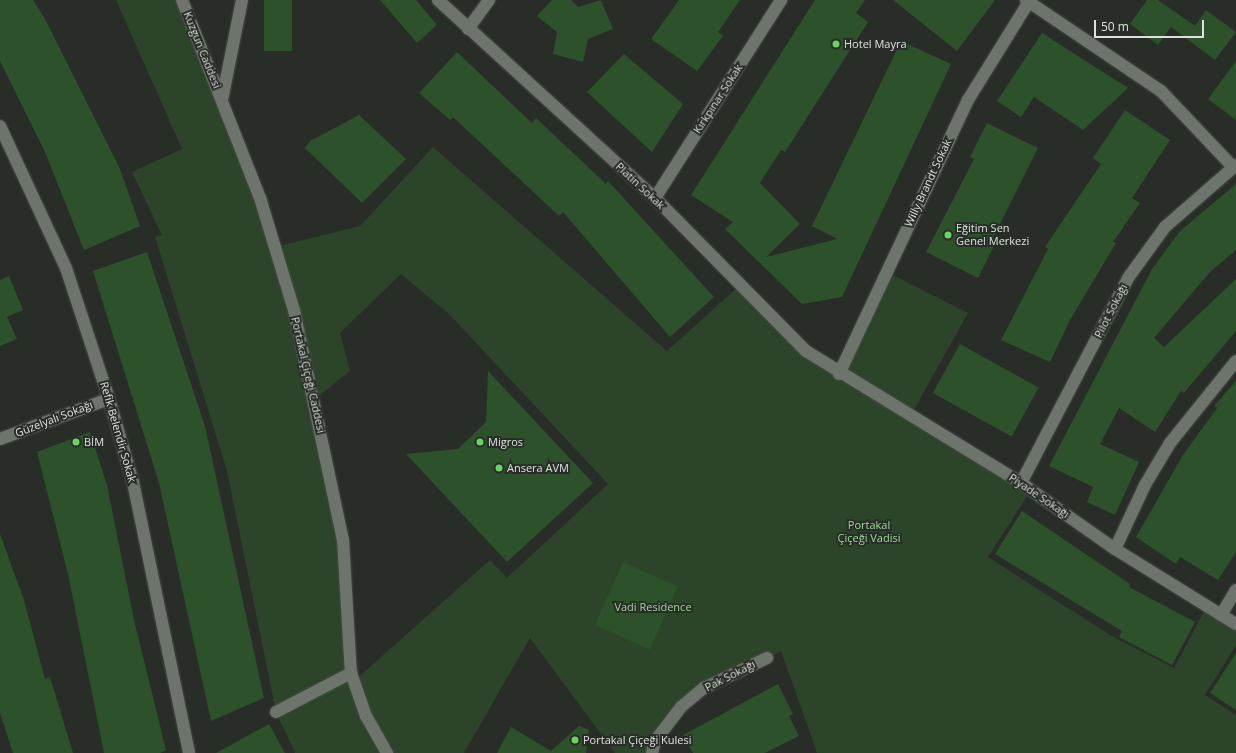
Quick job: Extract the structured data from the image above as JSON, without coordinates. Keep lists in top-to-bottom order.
{
  "streets": {
    "street": [
      "Kuzgun Caddesi",
      "Kırkpınar Sokak",
      "Willy Brandt Sokak",
      "Platin Sokak",
      "Pilot Sokağı",
      "Portakal Çiçeği Caddesi",
      "Güzelyalı Sokağı",
      "Refik Belendir Sokak",
      "Piyade Sokağı",
      "Pak Sokağı"
    ]
  },
  "crossings": [
    ["Kuzgun Caddesi", "Portakal Çiçeği Caddesi"],
    ["Kırkpınar Sokak", "Platin Sokak"],
    ["Willy Brandt Sokak", "Platin Sokak"],
    ["Willy Brandt Sokak", "Piyade Sokağı"],
    ["Platin Sokak", "Piyade Sokağı"],
    ["Pilot Sokağı", "Piyade Sokağı"],
    ["Güzelyalı Sokağı", "Refik Belendir Sokak"]
  ],
  "parks": ["Portakal Çiçeği Vadisi", "Vadi Residence"],
  "places": [
    "Hotel Mayra",
    "Eğitim Sen Genel Merkezi",
    "BİM",
    "Migros",
    "Ansera AVM",
    "Portakal Çiçeği Kulesi"
  ],
  "scale_bar": "50 m"
}
